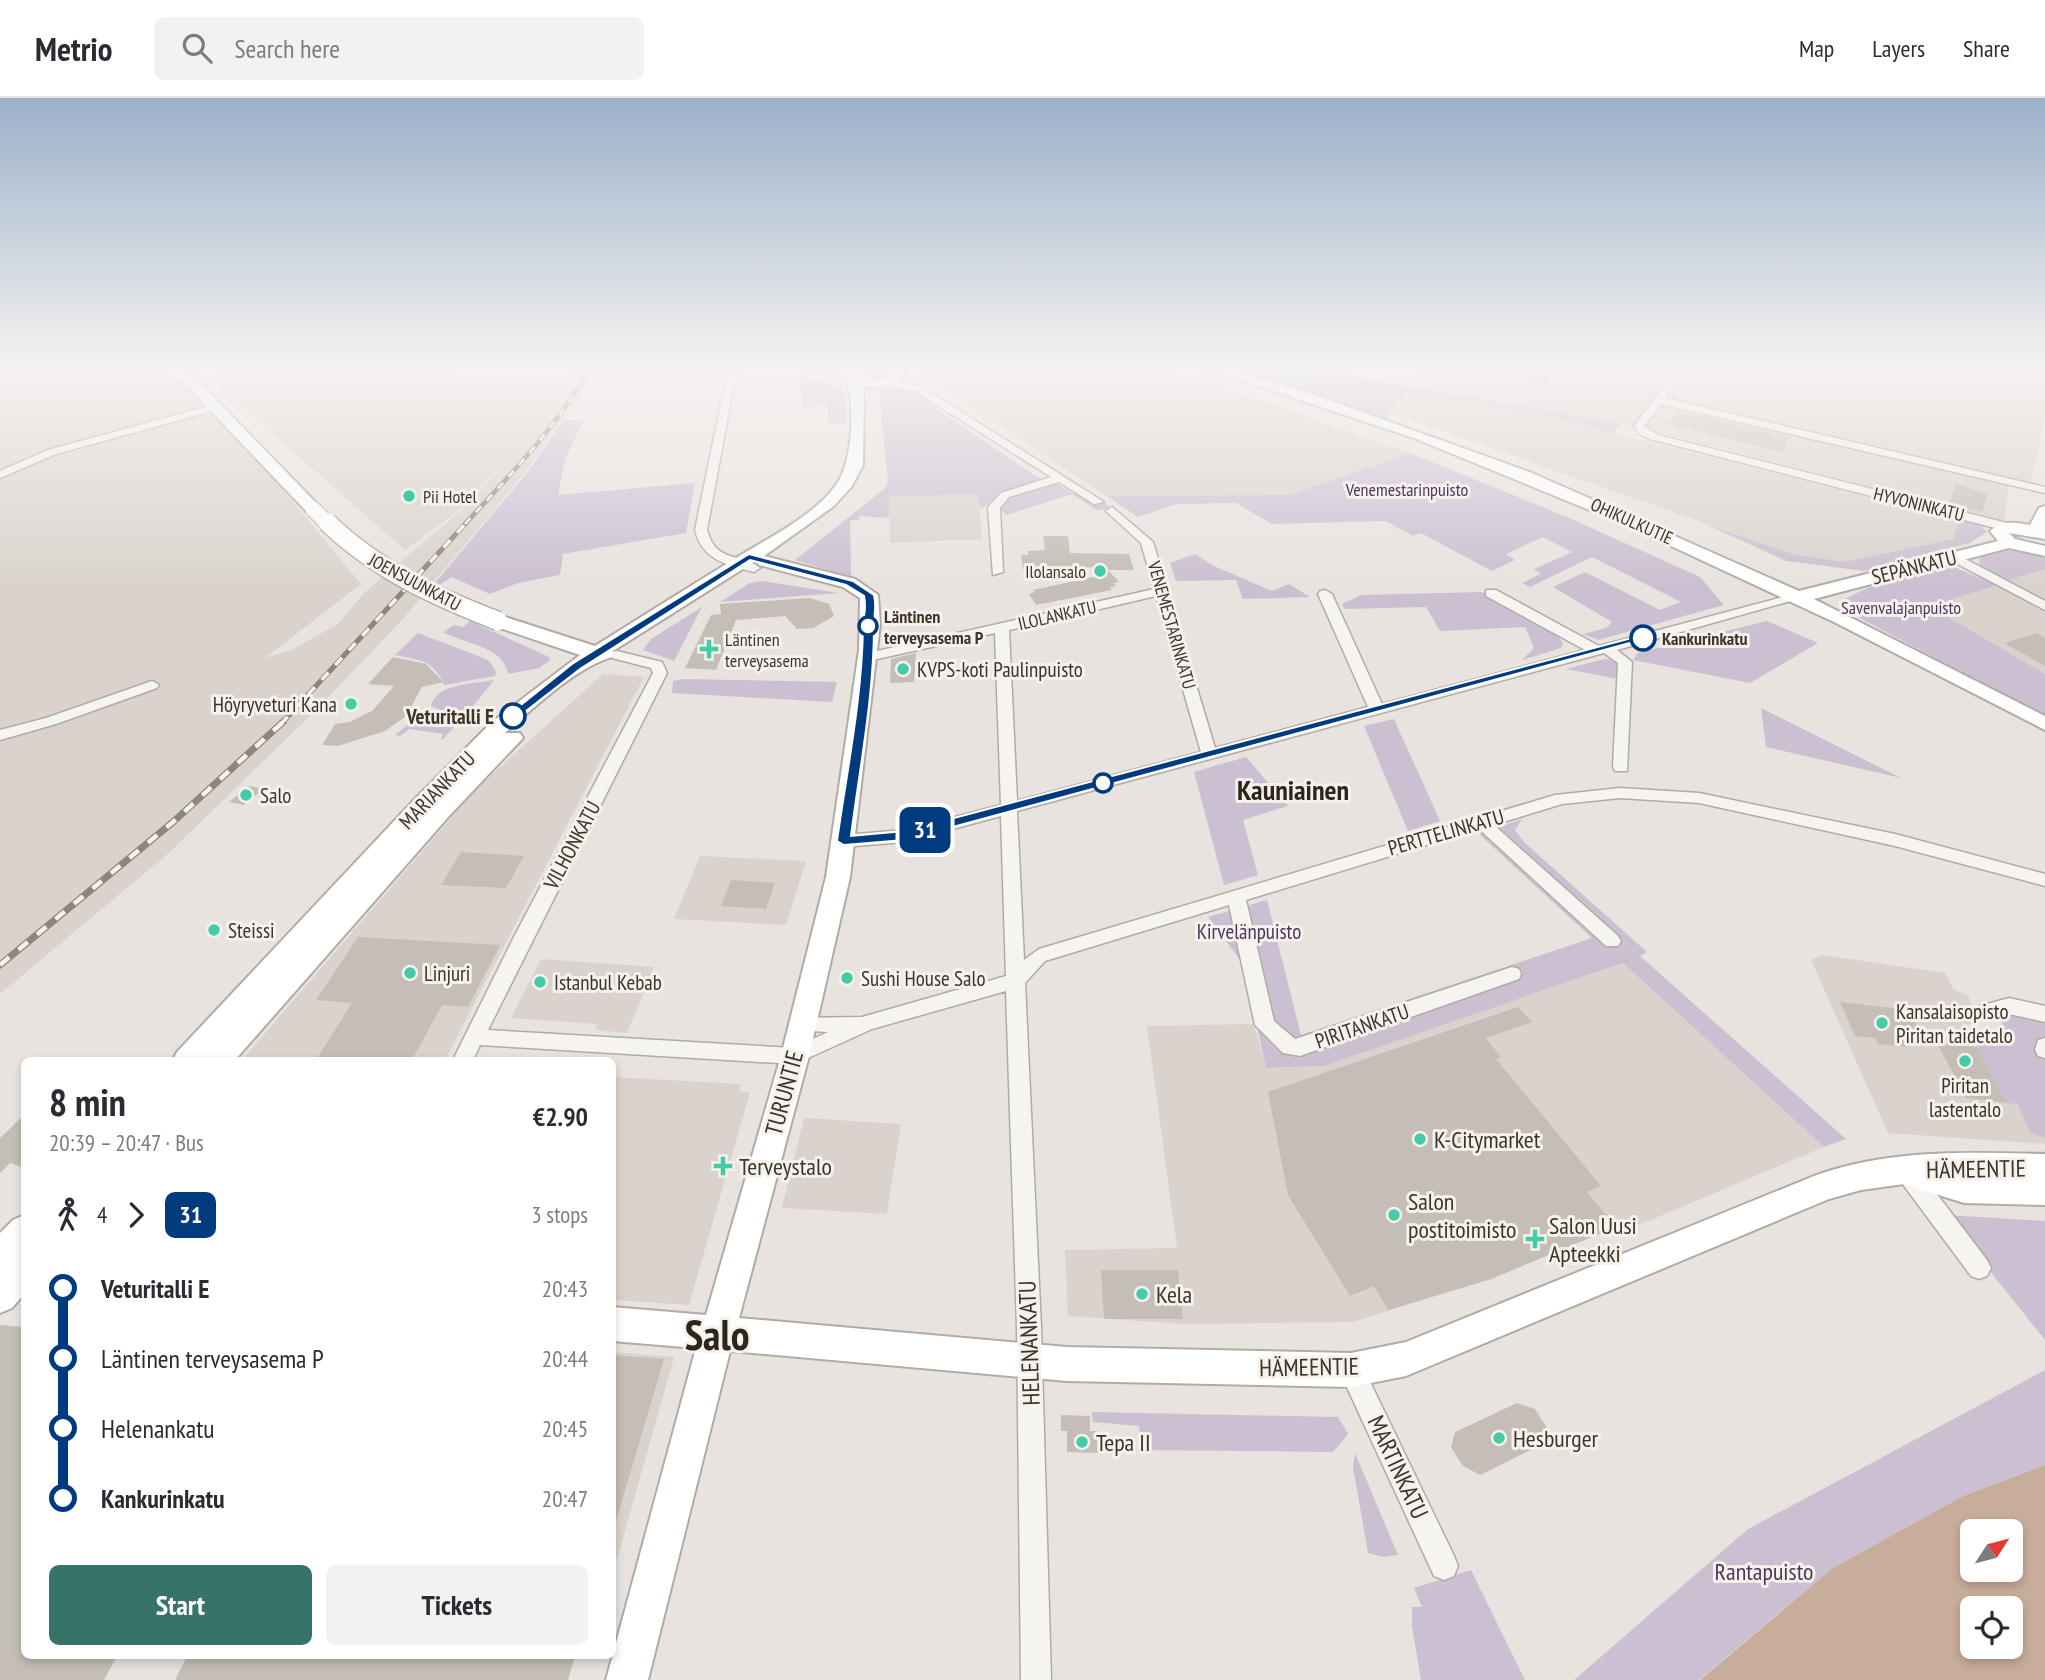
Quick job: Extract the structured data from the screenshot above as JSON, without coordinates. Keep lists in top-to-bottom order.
{
  "streets": {
    "main road": [
      "OHIKULKUTIE",
      "SEPÄNKATU",
      "JOENSUUNKATU",
      "MARIANKATU",
      "TURUNTIE",
      "HÄMEENTIE"
    ],
    "street": [
      "HYVONINKATU",
      "ILOLANKATU",
      "VENEMESTARINKATU",
      "PERTTELINKATU",
      "VILHONKATU",
      "PIRITANKATU",
      "HELENANKATU",
      "MARTINKATU"
    ]
  },
  "crossings": [
    ["HYVONINKATU", "SEPÄNKATU"],
    ["OHIKULKUTIE", "SEPÄNKATU"],
    ["SEPÄNKATU", "VENEMESTARINKATU"],
    ["SEPÄNKATU", "TURUNTIE"],
    ["SEPÄNKATU", "HELENANKATU"],
    ["JOENSUUNKATU", "MARIANKATU"],
    ["JOENSUUNKATU", "VILHONKATU"],
    ["ILOLANKATU", "VENEMESTARINKATU"],
    ["ILOLANKATU", "TURUNTIE"],
    ["ILOLANKATU", "HELENANKATU"],
    ["MARIANKATU", "VILHONKATU"],
    ["MARIANKATU", "TURUNTIE"],
    ["PERTTELINKATU", "PIRITANKATU"],
    ["PERTTELINKATU", "TURUNTIE"],
    ["PERTTELINKATU", "HELENANKATU"],
    ["TURUNTIE", "HÄMEENTIE"],
    ["HÄMEENTIE", "HELENANKATU"],
    ["HÄMEENTIE", "MARTINKATU"]
  ],
  "districts": ["Kauniainen", "Salo"],
  "parks": [
    "Venemestarinpuisto",
    "Savenvalajanpuisto",
    "Kirvelänpuisto",
    "Rantapuisto"
  ],
  "places": {
    "other": [
      "Pii Hotel",
      "Ilolansalo",
      "Läntinen terveysasema P",
      "Kankurinkatu",
      "KVPS-koti Paulinpuisto",
      "Höyryveturi Kana",
      "Veturitalli E",
      "Salo",
      "Steissi",
      "Linjuri",
      "Sushi House Salo",
      "Istanbul Kebab",
      "Kansalaisopisto Piritan taidetalo",
      "Piritan lastentalo",
      "K-Citymarket",
      "Salon postitoimisto",
      "Kela",
      "Hesburger",
      "Tepa II"
    ],
    "health": ["Läntinen terveysasema", "Terveystalo", "Salon Uusi Apteekki"]
  },
  "lines": ["bus line 31"],
  "north": "top right",
  "page": {
    "header": "Metrio",
    "search": "Search here",
    "nav": ["Map", "Layers", "Share"],
    "on_map": "31",
    "heading": ["8 min", "20:39 – 20:47 · Bus", "€2.90"],
    "legs": ["4", "31", "3 stops"],
    "list": [
      {
        "name": "Veturitalli E",
        "value": "20:43"
      },
      {
        "name": "Läntinen terveysasema P",
        "value": "20:44"
      },
      {
        "name": "Helenankatu",
        "value": "20:45"
      },
      {
        "name": "Kankurinkatu",
        "value": "20:47"
      }
    ],
    "buttons": ["Start", "Tickets"]
  }
}
